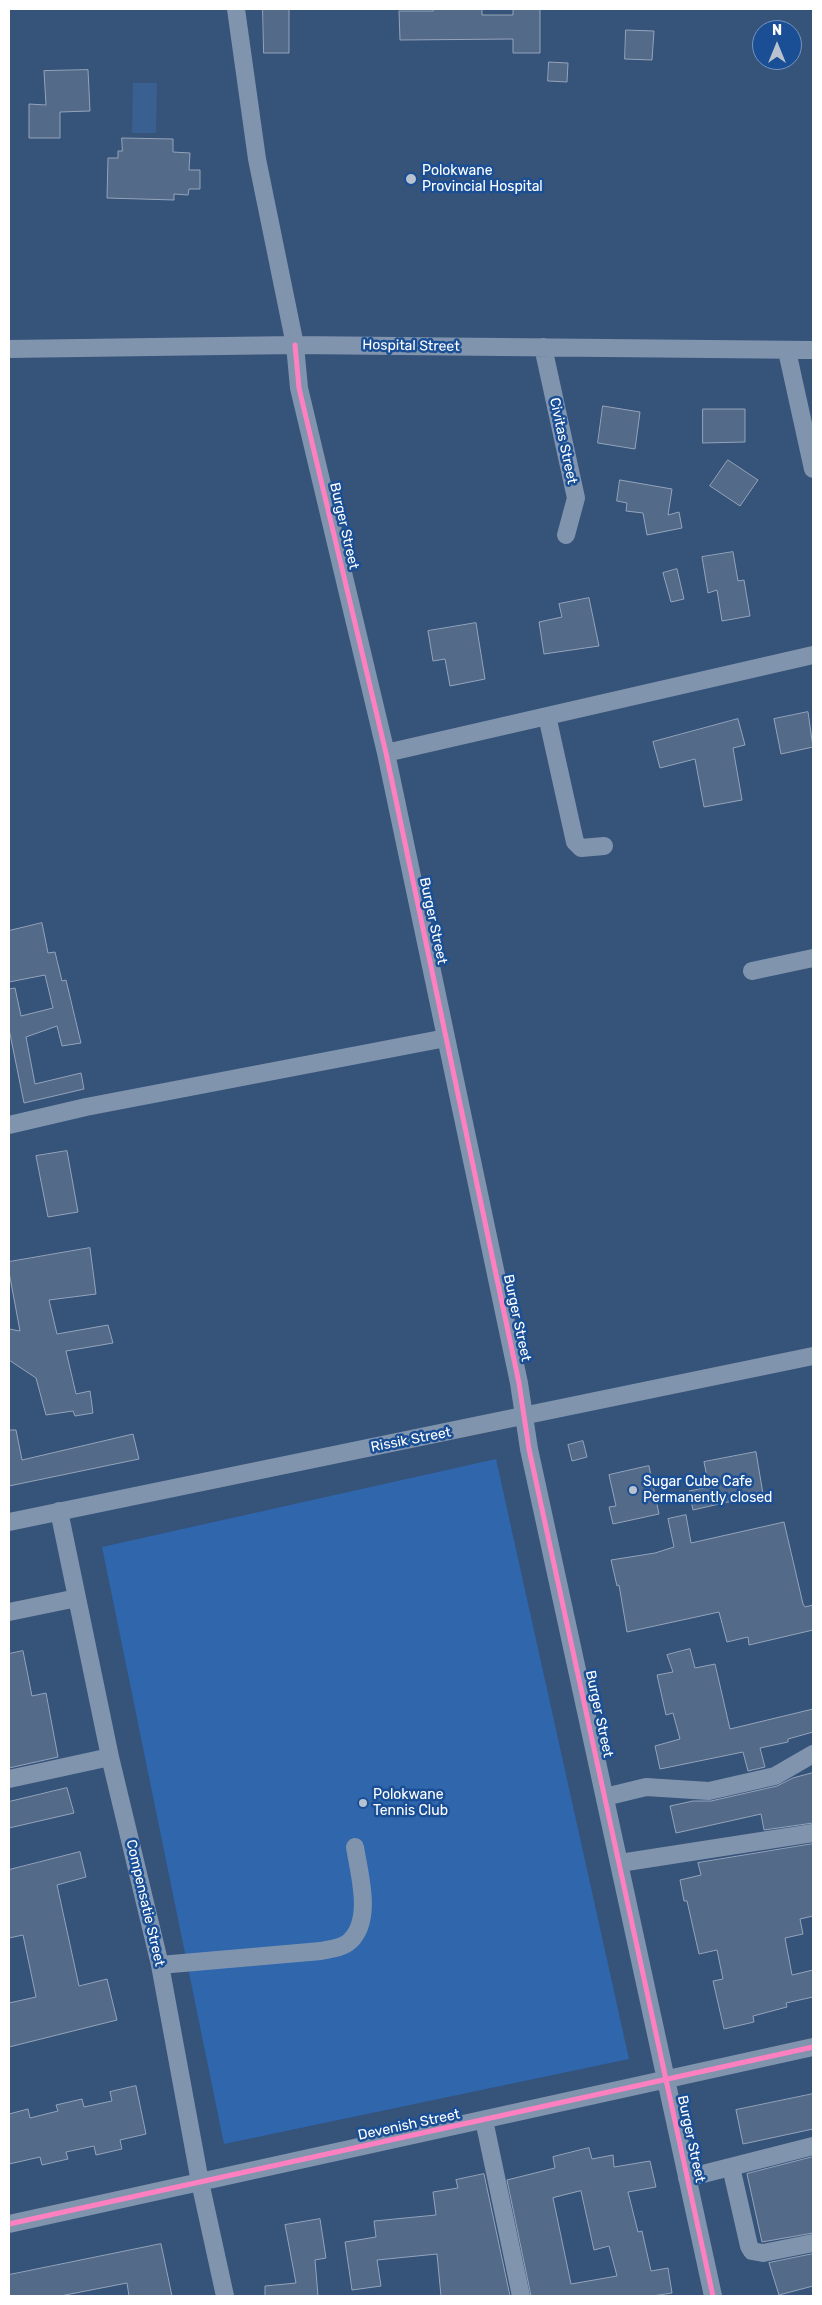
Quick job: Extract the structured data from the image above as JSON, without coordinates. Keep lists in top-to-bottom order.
{
  "streets": {
    "street": [
      "Hospital Street",
      "Civitas Street",
      "Burger Street",
      "Rissik Street",
      "Compensatie Street",
      "Devenish Street"
    ]
  },
  "crossings": [
    ["Hospital Street", "Civitas Street"],
    ["Hospital Street", "Burger Street"],
    ["Burger Street", "Rissik Street"],
    ["Burger Street", "Devenish Street"],
    ["Rissik Street", "Compensatie Street"],
    ["Compensatie Street", "Devenish Street"]
  ],
  "places": ["Polokwane Provincial Hospital", "Sugar Cube Cafe Permanently closed", "Polokwane Tennis Club"],
  "north": "top"
}
